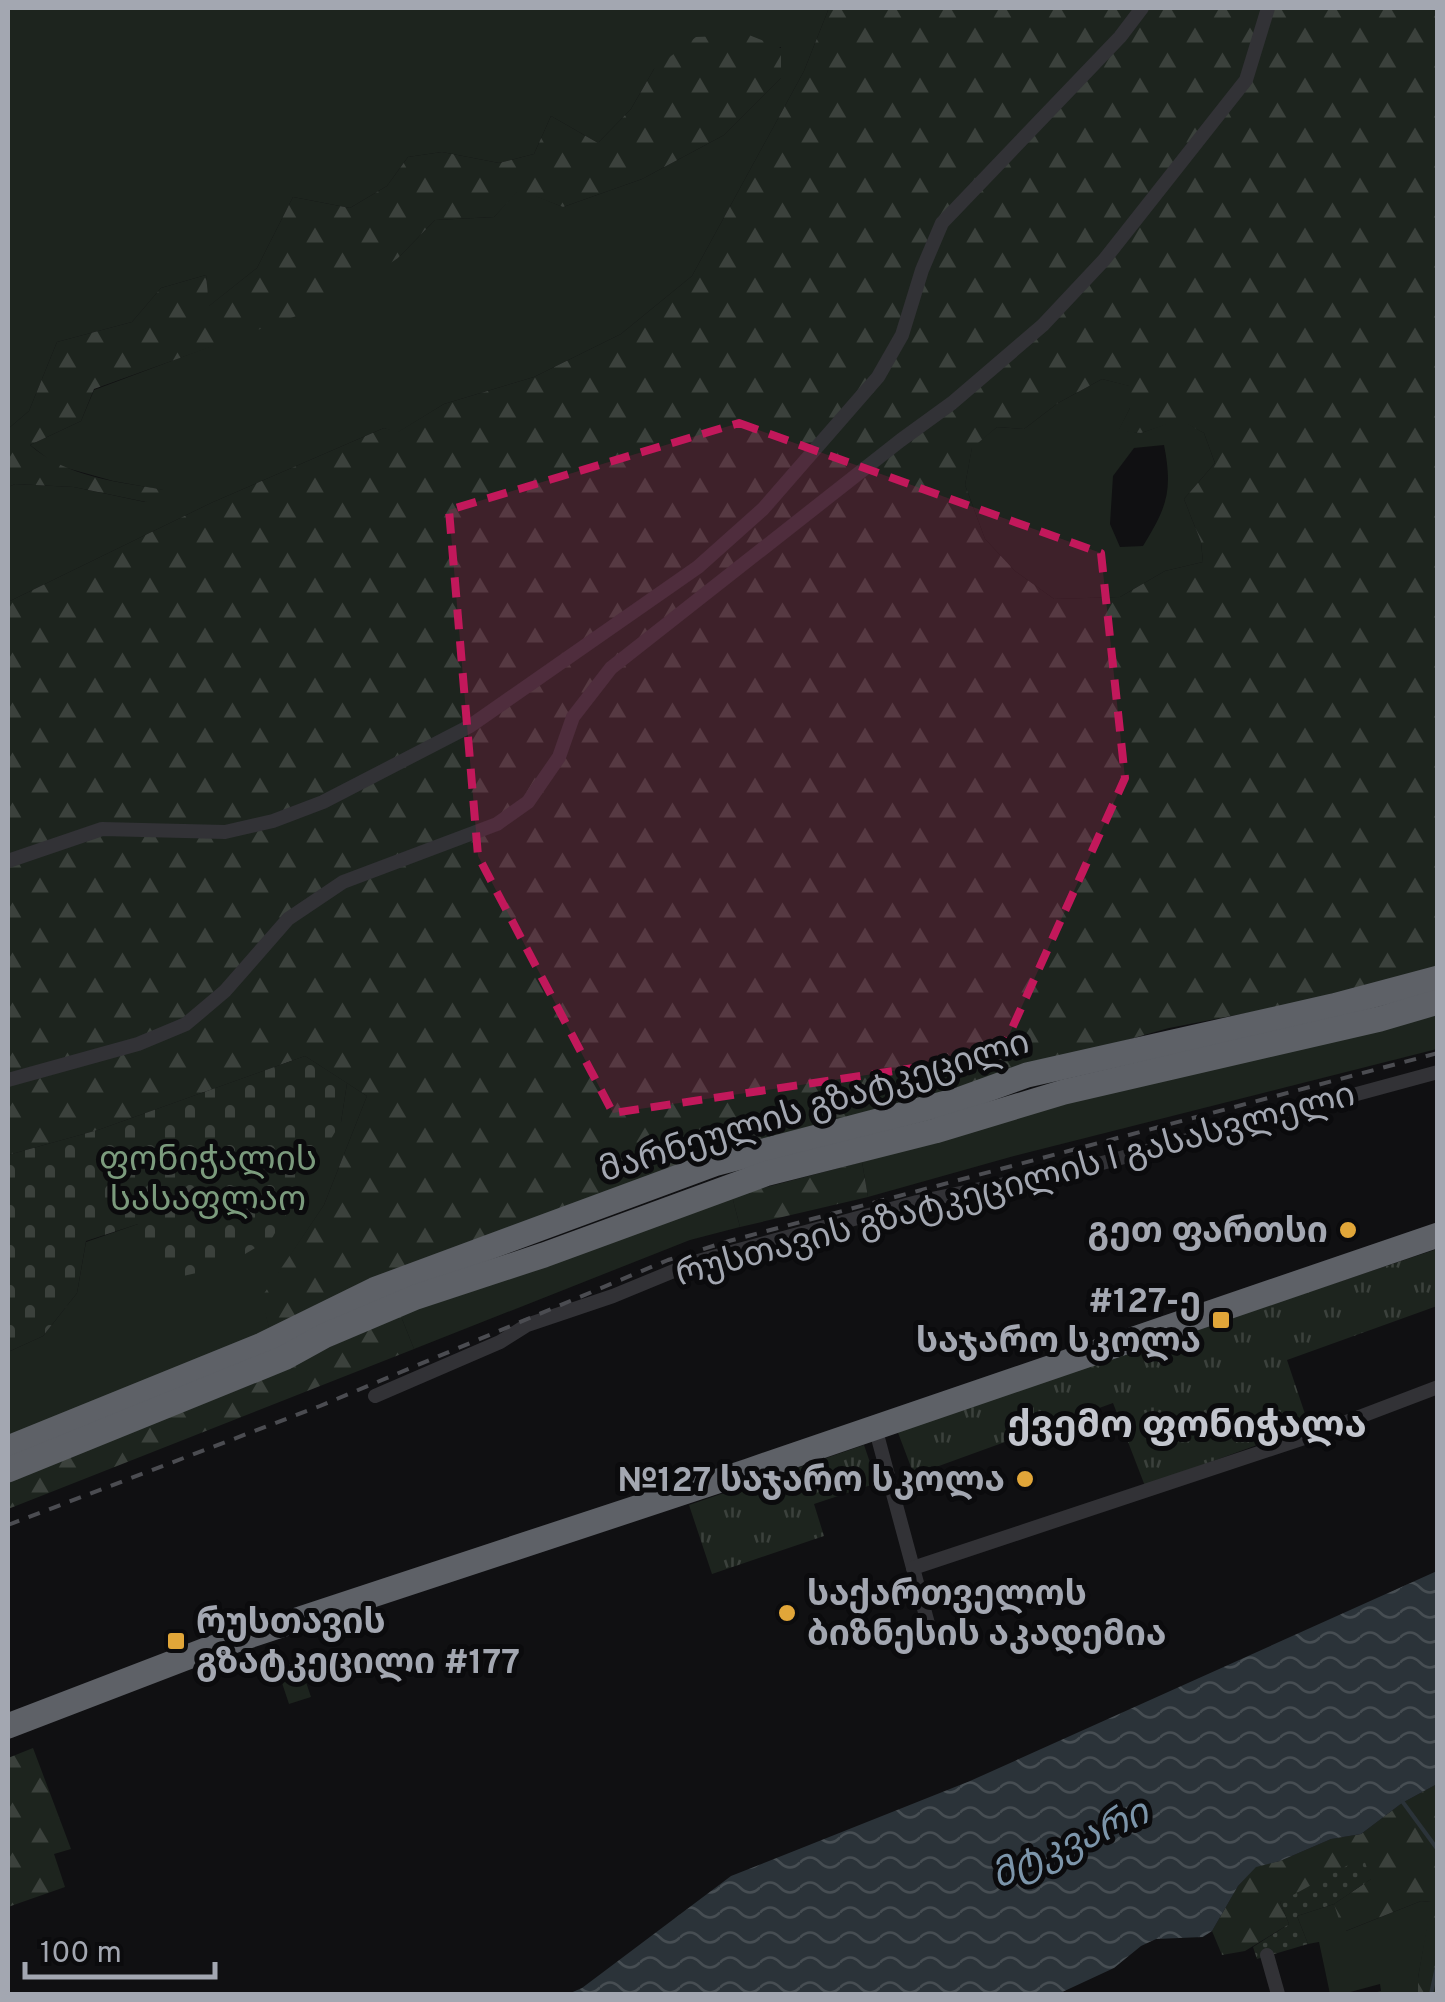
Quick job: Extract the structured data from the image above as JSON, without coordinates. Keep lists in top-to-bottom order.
{
  "streets": {
    "highway": ["მარნეულის გზატკეცილი"],
    "street": ["რუსთავის გზატკეცილის I გასასვლელი"]
  },
  "districts": ["ქვემო ფონიჭალა"],
  "water": ["მტკვარი"],
  "parks": ["ფონიჭალის სასაფლაო"],
  "places": {
    "other": ["გეთ ფართსი", "№127 საჯარო სკოლა", "საქართველოს ბიზნესის აკადემია"],
    "transit": ["#127-ე საჯარო სკოლა", "რუსთავის გზატკეცილი #177"]
  },
  "scale_bar": "100 m"
}
